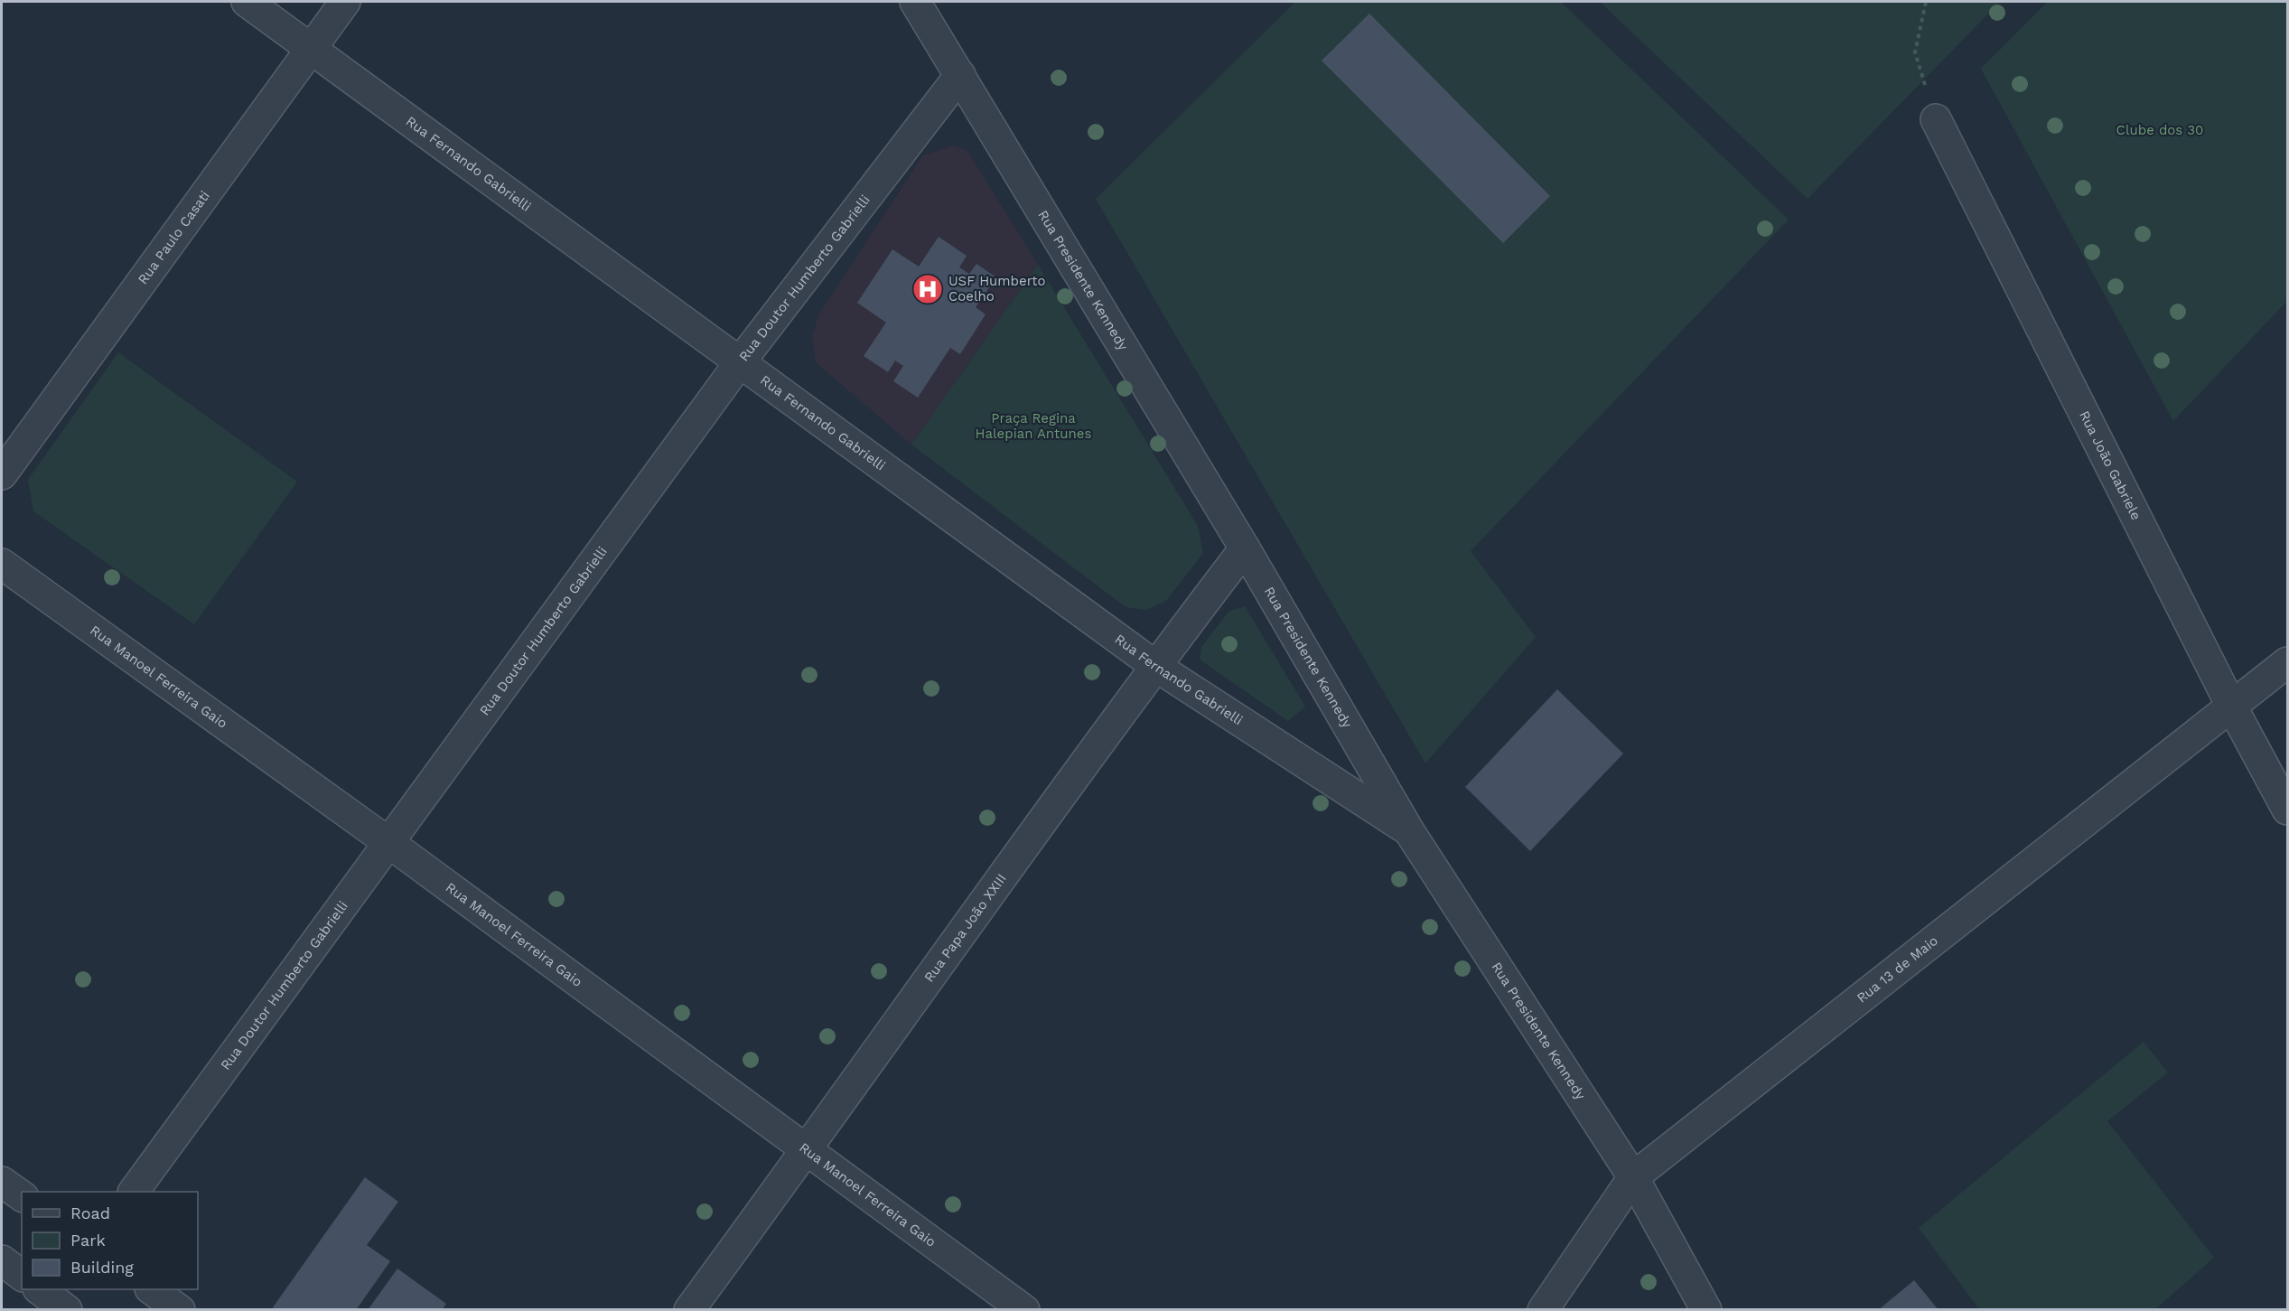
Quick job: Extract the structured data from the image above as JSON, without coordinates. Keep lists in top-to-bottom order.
{
  "streets": {
    "street": [
      "Rua Fernando Gabrielli",
      "Rua Paulo Casati",
      "Rua Doutor Humberto Gabrielli",
      "Rua Presidente Kennedy",
      "Rua João Gabriele",
      "Rua Manoel Ferreira Gaio",
      "Rua Papa João XXIII",
      "Rua 13 de Maio"
    ]
  },
  "crossings": [
    ["Rua Fernando Gabrielli", "Rua Paulo Casati"],
    ["Rua Fernando Gabrielli", "Rua Doutor Humberto Gabrielli"],
    ["Rua Fernando Gabrielli", "Rua Presidente Kennedy"],
    ["Rua Fernando Gabrielli", "Rua Papa João XXIII"],
    ["Rua Doutor Humberto Gabrielli", "Rua Presidente Kennedy"],
    ["Rua Doutor Humberto Gabrielli", "Rua Manoel Ferreira Gaio"],
    ["Rua Presidente Kennedy", "Rua Papa João XXIII"],
    ["Rua Presidente Kennedy", "Rua 13 de Maio"],
    ["Rua João Gabriele", "Rua 13 de Maio"],
    ["Rua Manoel Ferreira Gaio", "Rua Papa João XXIII"]
  ],
  "parks": ["Clube dos 30", "Praça Regina Halepian Antunes"],
  "places": {
    "hospital": ["USF Humberto Coelho"]
  },
  "legend": ["Road", "Park", "Building"]
}
